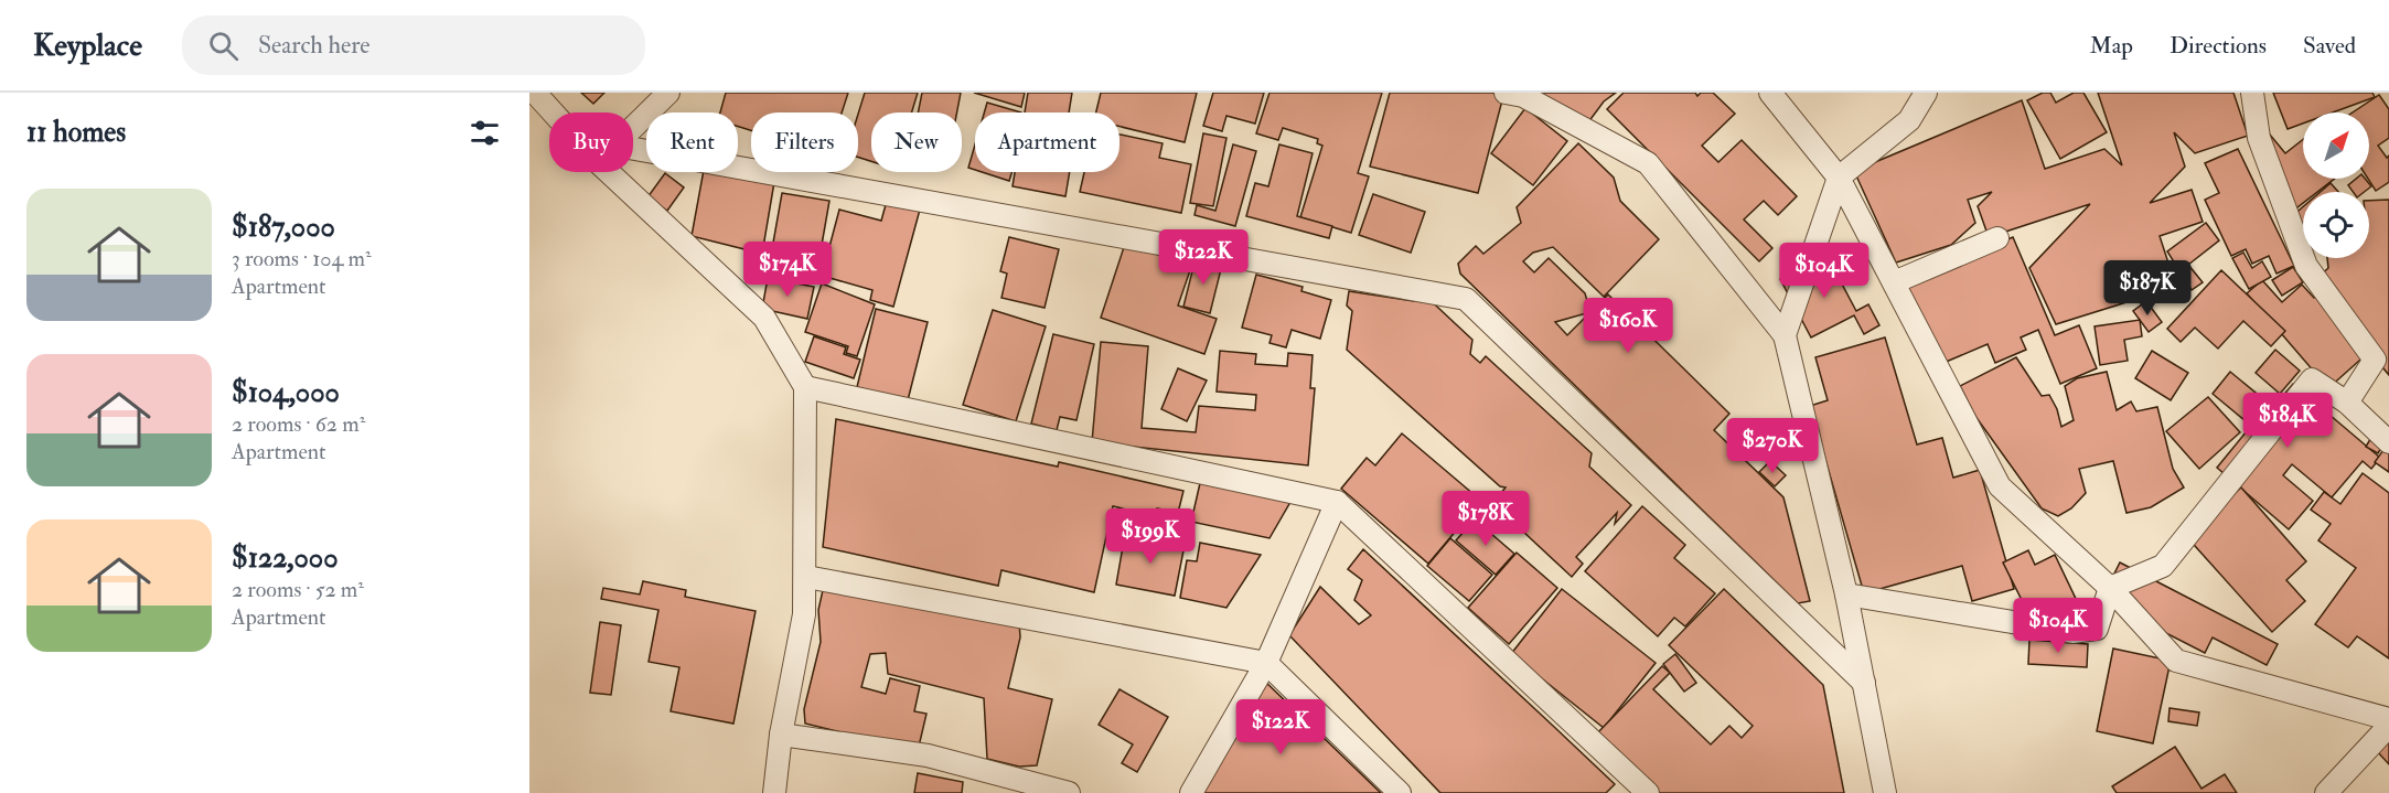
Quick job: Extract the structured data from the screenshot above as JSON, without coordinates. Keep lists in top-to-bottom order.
{
  "north": "top right",
  "page": {
    "header": "Keyplace",
    "search": "Search here",
    "nav": ["Map", "Directions", "Saved"],
    "heading": "11 homes",
    "chip": [
      "Buy",
      "Rent",
      "Filters",
      "New",
      "Apartment"
    ],
    "list": [
      {
        "name": "$187,000",
        "note": "3 rooms · 104 m² · Apartment"
      },
      {
        "name": "$104,000",
        "note": "2 rooms · 62 m² · Apartment"
      },
      {
        "name": "$122,000",
        "note": "2 rooms · 52 m² · Apartment"
      }
    ],
    "price": [
      "$122K",
      "$174K",
      "$104K",
      "$187K",
      "$160K",
      "$184K",
      "$270K",
      "$178K",
      "$199K",
      "$104K",
      "$122K"
    ]
  }
}
